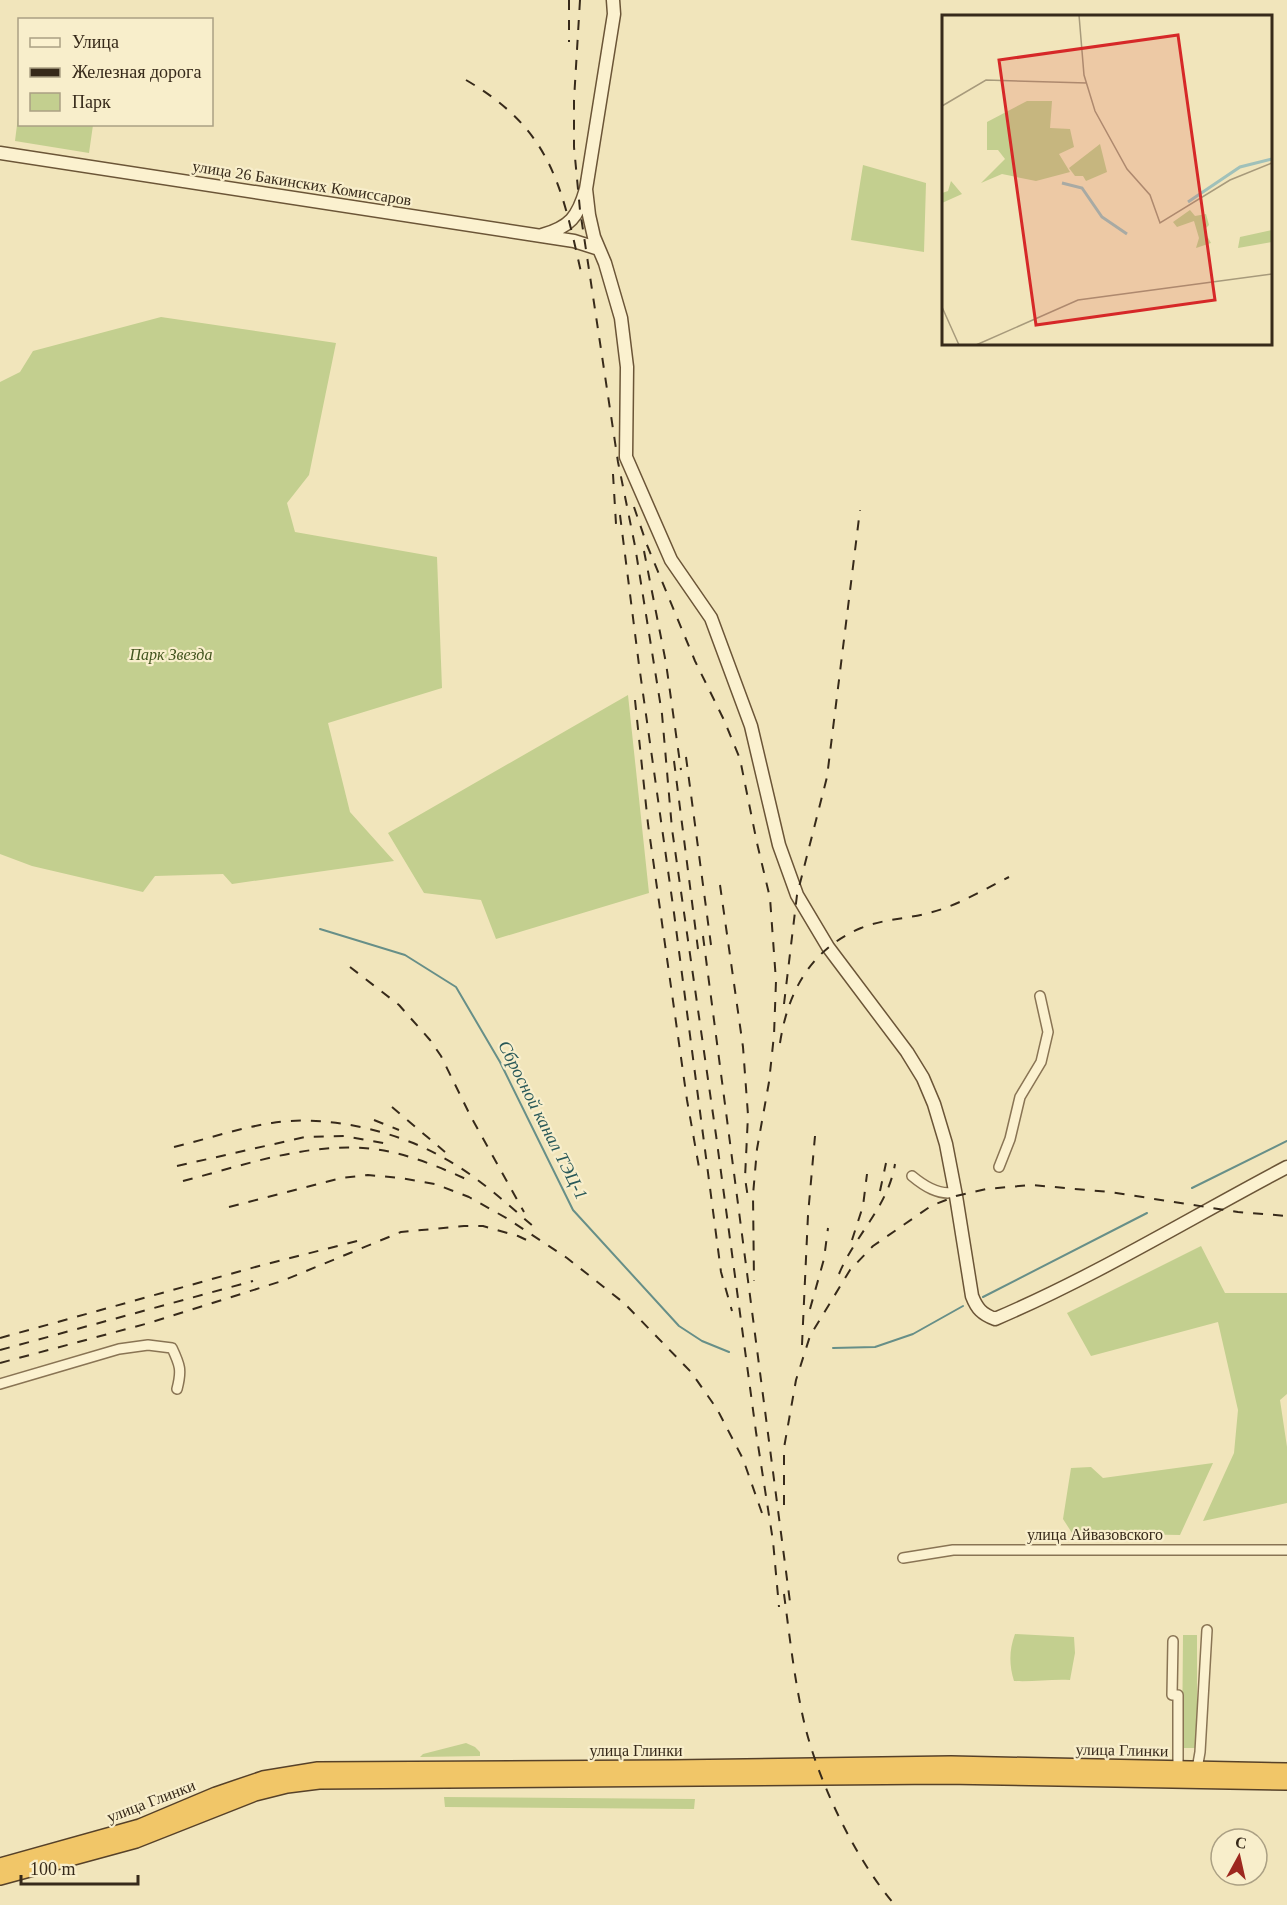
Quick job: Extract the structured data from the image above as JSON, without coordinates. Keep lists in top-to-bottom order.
{
  "streets": {
    "highway": ["улица Глинки"],
    "main road": ["улица 26 Бакинских Комиссаров"],
    "street": ["улица Айвазовского"]
  },
  "water": ["Сбросной канал ТЭЦ-1"],
  "parks": ["Парк Звезда"],
  "legend": ["Улица", "Железная дорога", "Парк"],
  "scale_bar": "100 m",
  "north": "top"
}
